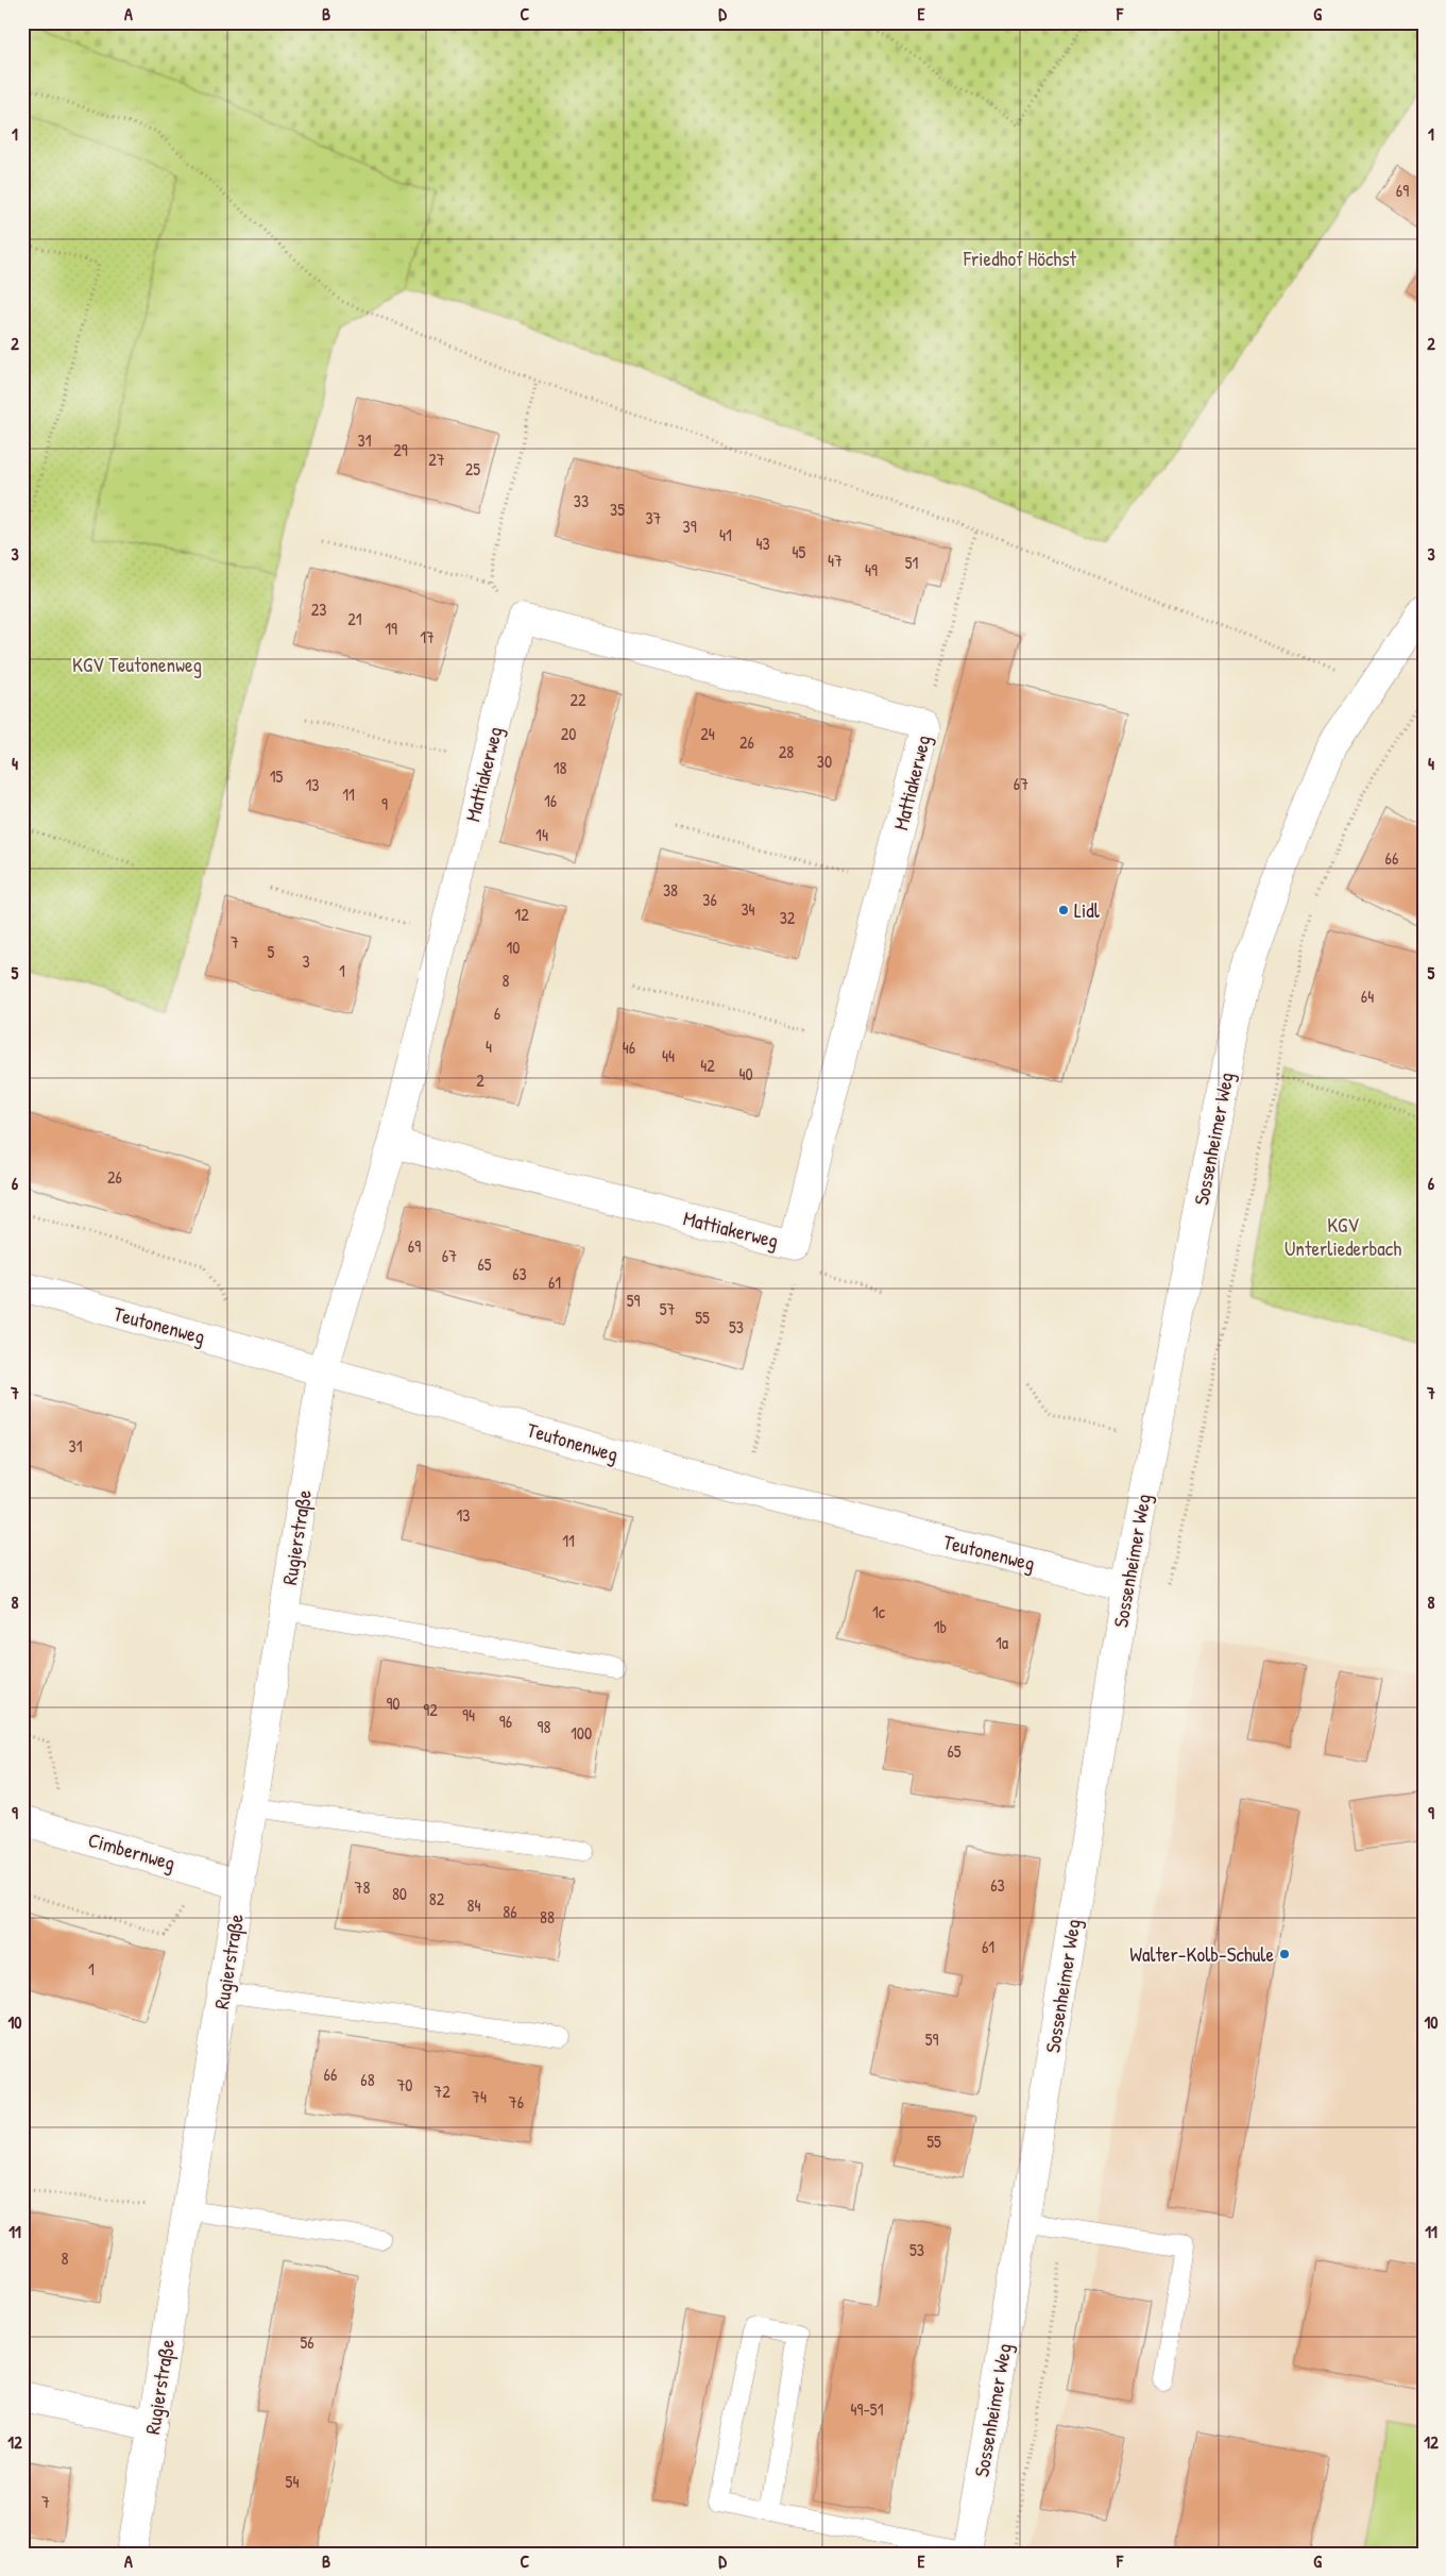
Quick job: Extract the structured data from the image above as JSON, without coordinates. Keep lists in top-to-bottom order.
{
  "streets": {
    "street": [
      "Mattiakerweg",
      "Sossenheimer Weg",
      "Teutonenweg",
      "Rugierstraße",
      "Cimbernweg"
    ]
  },
  "crossings": [
    ["Mattiakerweg", "Teutonenweg"],
    ["Mattiakerweg", "Rugierstraße"],
    ["Sossenheimer Weg", "Teutonenweg"],
    ["Teutonenweg", "Rugierstraße"],
    ["Rugierstraße", "Cimbernweg"]
  ],
  "parks": ["Friedhof Höchst", "KGV Teutonenweg", "KGV Unterliederbach"],
  "places": ["Lidl", "Walter-Kolb-Schule"],
  "house_numbers": [
    "69",
    "31",
    "29",
    "27",
    "25",
    "33",
    "35",
    "37",
    "39",
    "41",
    "43",
    "45",
    "47",
    "51",
    "49",
    "23",
    "21",
    "19",
    "17",
    "22",
    "20",
    "24",
    "26",
    "28",
    "30",
    "18",
    "15",
    "67",
    "13",
    "11",
    "16",
    "9",
    "14",
    "66",
    "38",
    "36",
    "34",
    "12",
    "32",
    "7",
    "10",
    "5",
    "3",
    "1",
    "8",
    "64",
    "6",
    "4",
    "46",
    "44",
    "42",
    "40",
    "2",
    "26",
    "69",
    "67",
    "65",
    "63",
    "61",
    "59",
    "57",
    "55",
    "53",
    "31",
    "13",
    "11",
    "1c",
    "1b",
    "1a",
    "90",
    "92",
    "94",
    "96",
    "98",
    "100",
    "65",
    "63",
    "78",
    "80",
    "82",
    "84",
    "86",
    "88",
    "61",
    "1",
    "59",
    "66",
    "68",
    "70",
    "72",
    "74",
    "76",
    "55",
    "53",
    "8",
    "56",
    "49-51",
    "54",
    "7"
  ],
  "grid": {
    "columns": [
      "A",
      "B",
      "C",
      "D",
      "E",
      "F",
      "G"
    ],
    "rows": [
      "1",
      "2",
      "3",
      "4",
      "5",
      "6",
      "7",
      "8",
      "9",
      "10",
      "11",
      "12"
    ]
  }
}
